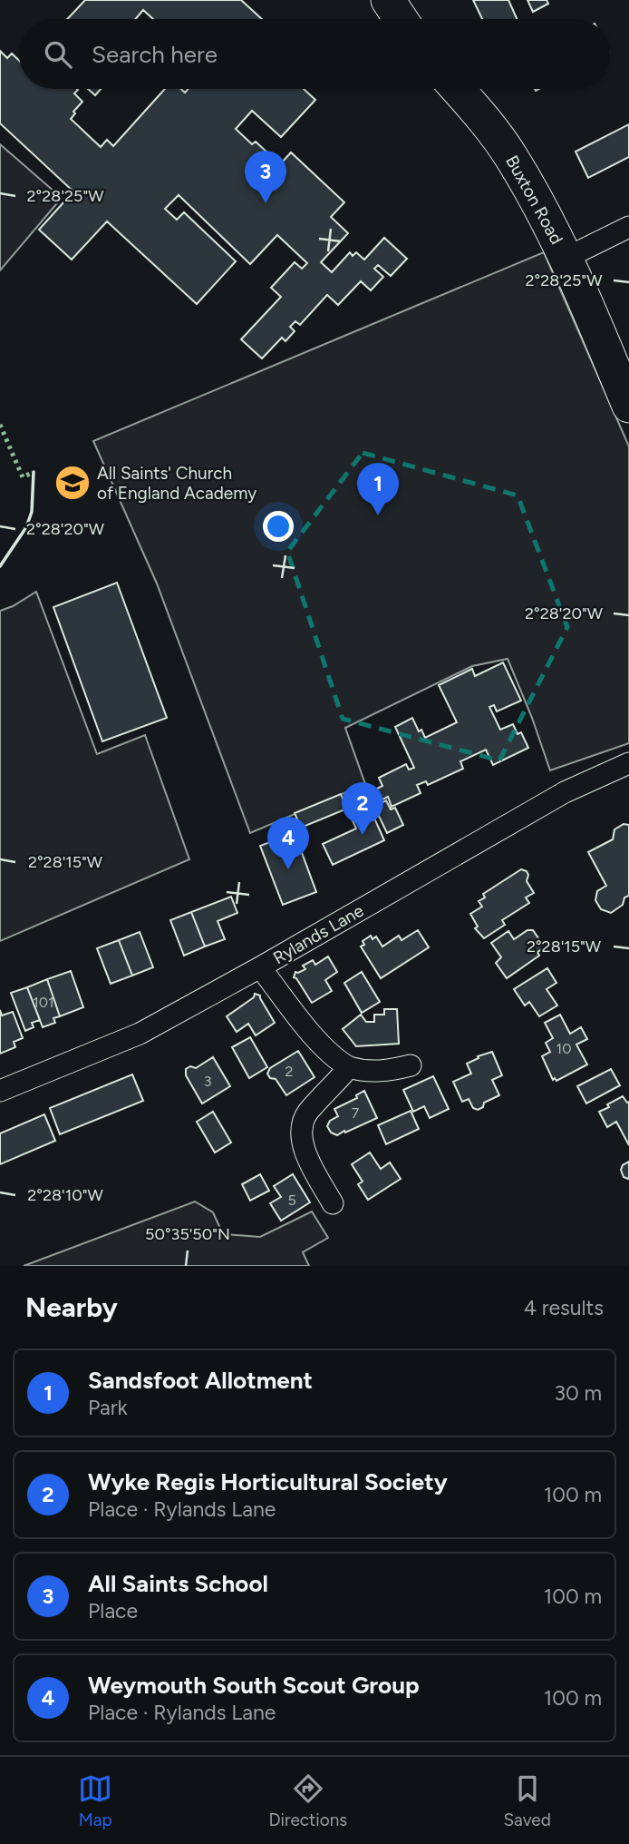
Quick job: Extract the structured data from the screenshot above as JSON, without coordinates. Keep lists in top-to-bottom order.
{
  "streets": {
    "highway": ["Buxton Road"],
    "street": ["Rylands Lane"]
  },
  "places": {
    "school or university": ["All Saints' Church of England Academy"]
  },
  "house_numbers": [
    "101",
    "10",
    "2",
    "3",
    "7",
    "5"
  ],
  "page": {
    "search": "Search here",
    "pins": [
      "3",
      "1",
      "2",
      "4"
    ],
    "heading": ["Nearby", "4 results"],
    "list": [
      {
        "mark": "1",
        "name": "Sandsfoot Allotment",
        "note": "Park",
        "value": "30 m"
      },
      {
        "mark": "2",
        "name": "Wyke Regis Horticultural Society",
        "note": "Place · Rylands Lane",
        "value": "100 m"
      },
      {
        "mark": "3",
        "name": "All Saints School",
        "note": "Place",
        "value": "100 m"
      },
      {
        "mark": "4",
        "name": "Weymouth South Scout Group",
        "note": "Place · Rylands Lane",
        "value": "100 m"
      }
    ],
    "nav": ["Map", "Directions", "Saved"]
  },
  "coordinates": [
    "2°28'25\"W",
    "2°28'20\"W",
    "2°28'15\"W",
    "2°28'10\"W",
    "50°35'50\"N"
  ]
}
